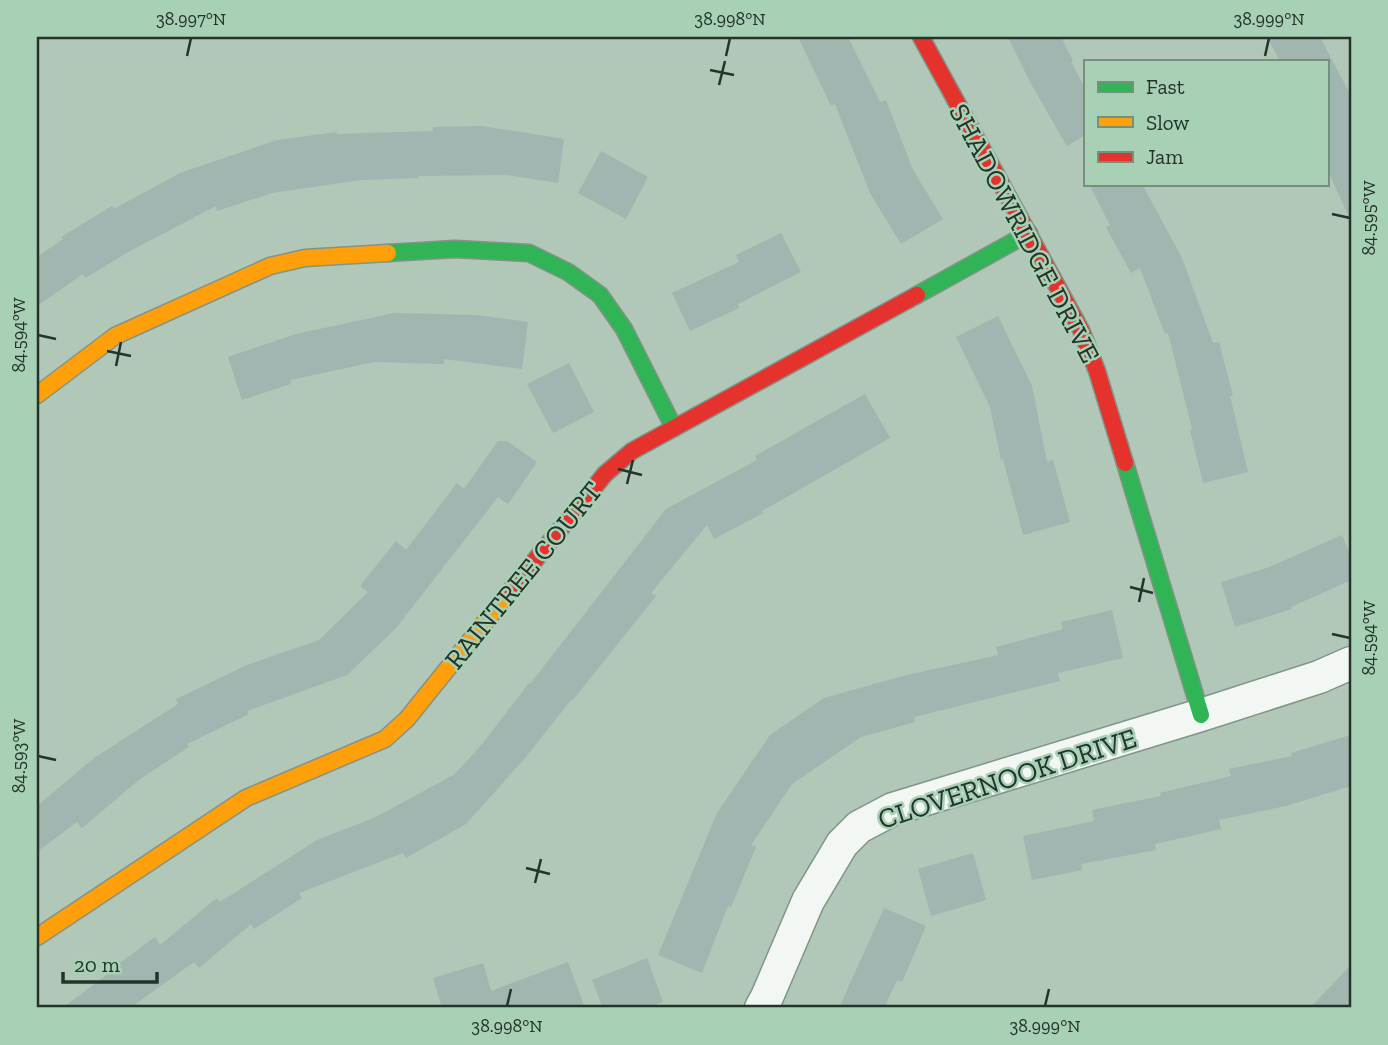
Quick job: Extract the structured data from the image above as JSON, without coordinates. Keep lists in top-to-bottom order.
{
  "streets": {
    "street": ["SHADOWRIDGE DRIVE", "RAINTREE COURT", "CLOVERNOOK DRIVE"]
  },
  "crossings": [
    ["SHADOWRIDGE DRIVE", "RAINTREE COURT"],
    ["SHADOWRIDGE DRIVE", "CLOVERNOOK DRIVE"]
  ],
  "legend": ["Fast", "Slow", "Jam"],
  "scale_bar": "20 m",
  "coordinates": [
    "38.997°N",
    "38.998°N",
    "38.999°N",
    "84.595°W",
    "84.594°W",
    "84.593°W"
  ]
}
